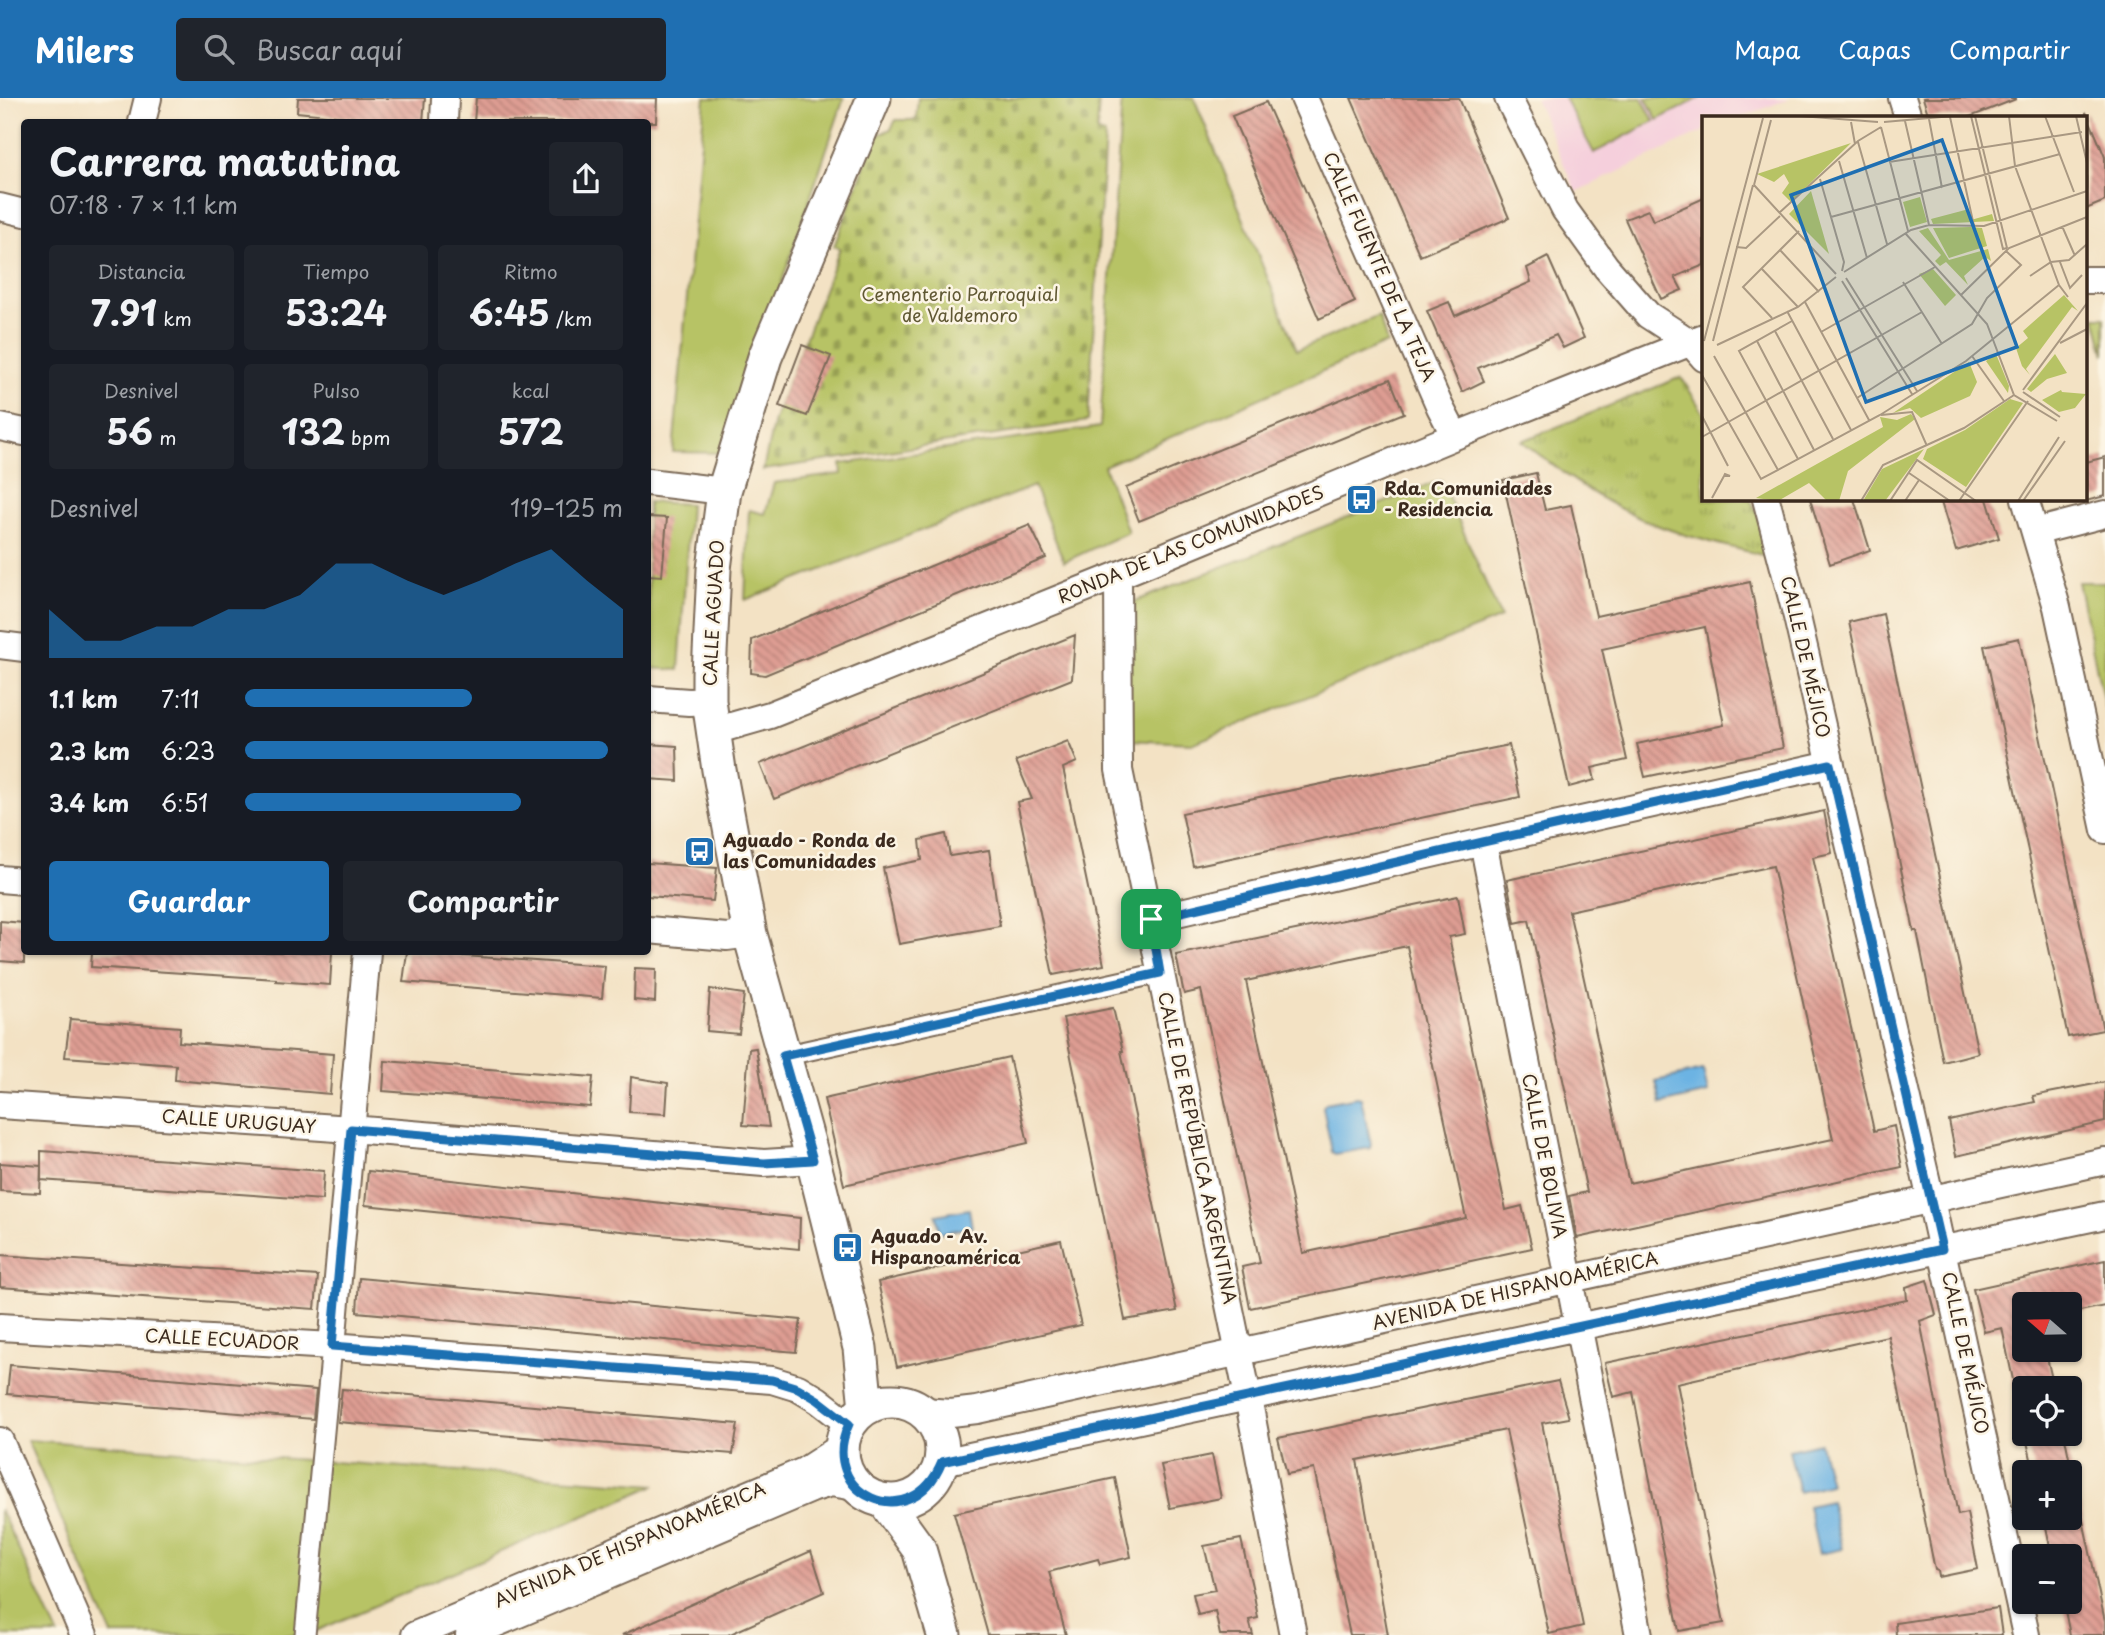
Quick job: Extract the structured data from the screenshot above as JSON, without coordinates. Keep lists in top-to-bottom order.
{
  "streets": {
    "street": [
      "CALLE FUENTE DE LA TEJA",
      "RONDA DE LAS COMUNIDADES",
      "CALLE AGUADO",
      "CALLE DE MÉJICO",
      "CALLE URUGUAY",
      "CALLE DE REPÚBLICA ARGENTINA",
      "CALLE DE BOLIVIA",
      "AVENIDA DE HISPANOAMÉRICA",
      "CALLE ECUADOR"
    ]
  },
  "crossings": [
    ["CALLE FUENTE DE LA TEJA", "RONDA DE LAS COMUNIDADES"],
    ["RONDA DE LAS COMUNIDADES", "CALLE AGUADO"],
    ["RONDA DE LAS COMUNIDADES", "CALLE DE REPÚBLICA ARGENTINA"],
    ["CALLE AGUADO", "CALLE URUGUAY"],
    ["CALLE AGUADO", "AVENIDA DE HISPANOAMÉRICA"],
    ["CALLE AGUADO", "CALLE ECUADOR"],
    ["CALLE DE MÉJICO", "AVENIDA DE HISPANOAMÉRICA"],
    ["CALLE DE REPÚBLICA ARGENTINA", "AVENIDA DE HISPANOAMÉRICA"],
    ["CALLE DE BOLIVIA", "AVENIDA DE HISPANOAMÉRICA"],
    ["AVENIDA DE HISPANOAMÉRICA", "CALLE ECUADOR"]
  ],
  "parks": ["Cementerio Parroquial de Valdemoro"],
  "places": {
    "bus stop": ["Rda. Comunidades - Residencia", "Aguado - Ronda de las Comunidades", "Aguado - Av. Hispanoamérica"]
  },
  "north": "left",
  "page": {
    "header": "Milers",
    "search": "Buscar aquí",
    "nav": ["Mapa", "Capas", "Compartir"],
    "heading": ["Carrera matutina", "07:18 · 7 × 1.1 km"],
    "stats": [
      ["Distancia", "7.91 km"],
      ["Tiempo", "53:24"],
      ["Ritmo", "6:45 /km"],
      ["Desnivel", "56 m"],
      ["Pulso", "132 bpm"],
      ["kcal", "572"]
    ],
    "chart": ["Desnivel", "119–125 m"],
    "list": [
      {
        "name": "1.1 km",
        "note": "7:11"
      },
      {
        "name": "2.3 km",
        "note": "6:23"
      },
      {
        "name": "3.4 km",
        "note": "6:51"
      }
    ],
    "buttons": ["Guardar", "Compartir"],
    "map_buttons": ["+", "−"]
  }
}
